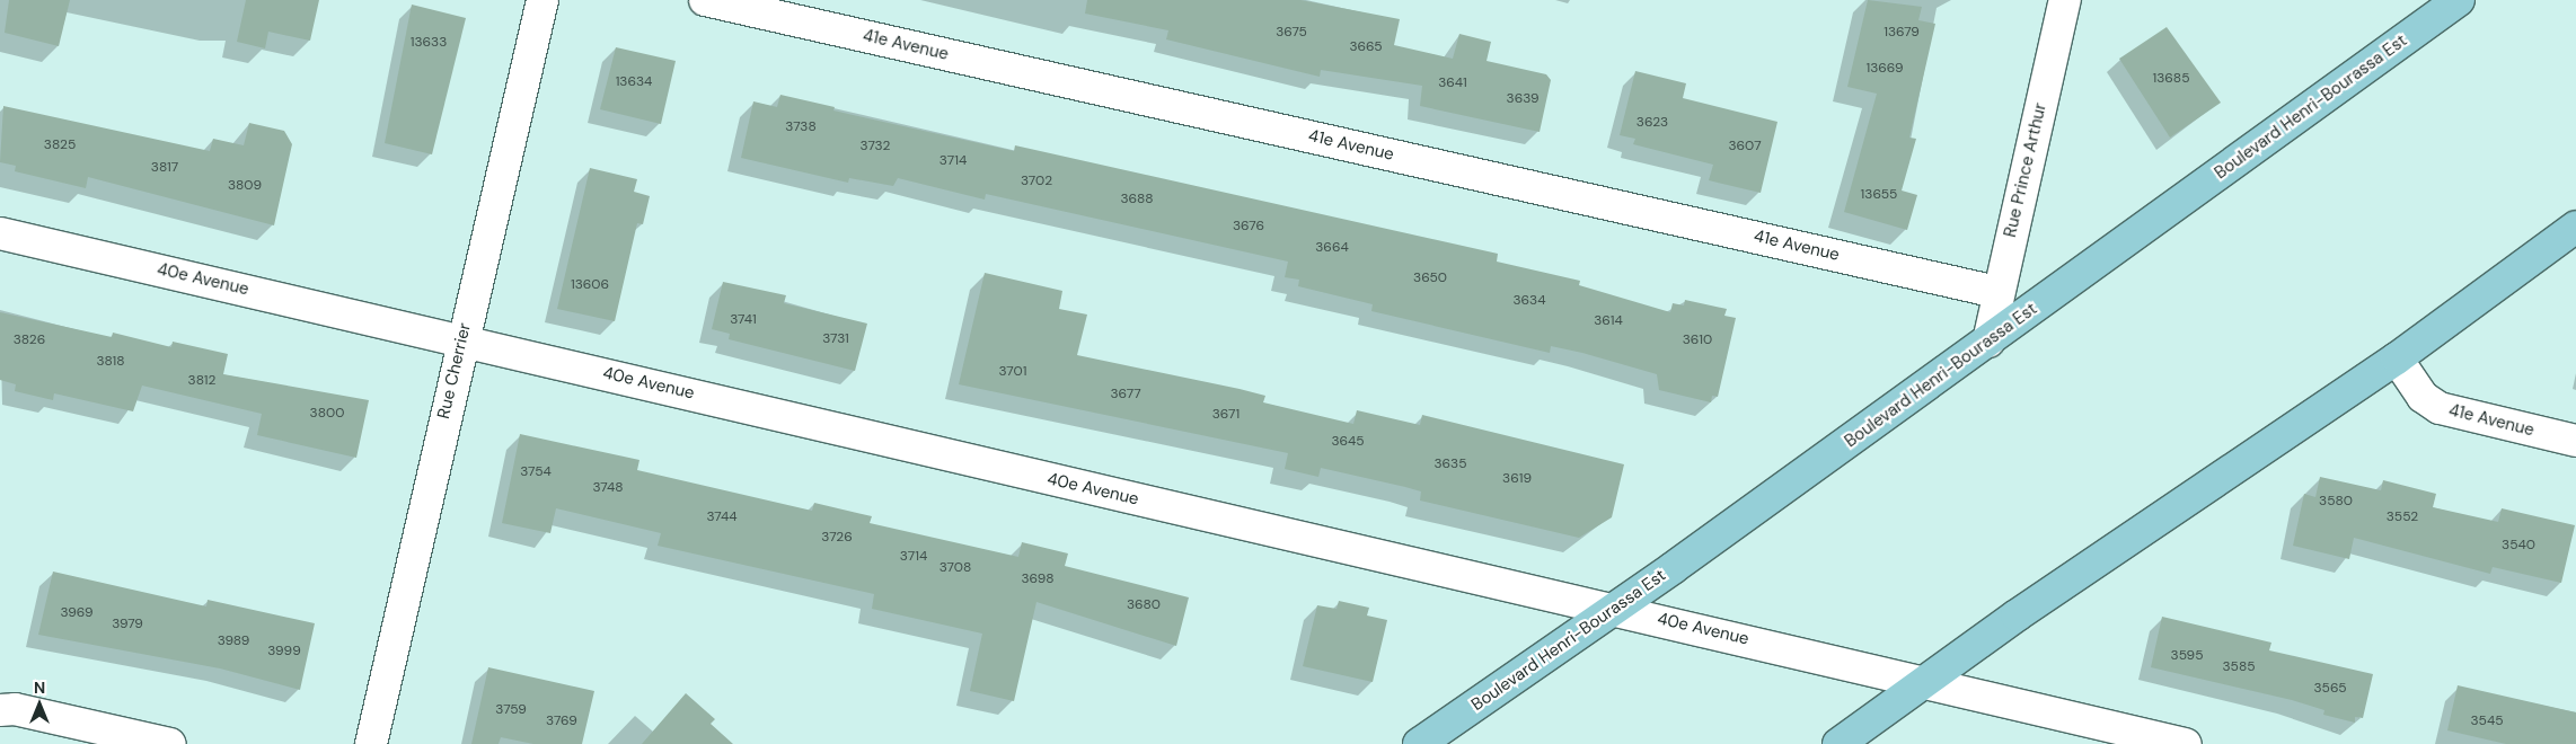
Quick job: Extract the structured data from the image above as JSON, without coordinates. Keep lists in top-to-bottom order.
{
  "streets": {
    "main road": ["Boulevard Henri-Bourassa Est"],
    "street": [
      "41e Avenue",
      "Rue Prince Arthur",
      "40e Avenue",
      "Rue Cherrier"
    ]
  },
  "crossings": [
    ["41e Avenue", "Rue Prince Arthur"],
    ["Boulevard Henri-Bourassa Est", "Rue Prince Arthur"],
    ["Boulevard Henri-Bourassa Est", "40e Avenue"],
    ["40e Avenue", "Rue Cherrier"]
  ],
  "house_numbers": [
    "3675",
    "13679",
    "13633",
    "3665",
    "13669",
    "13685",
    "13634",
    "3641",
    "3639",
    "3623",
    "3738",
    "3825",
    "3732",
    "3607",
    "3714",
    "3817",
    "3702",
    "3809",
    "13655",
    "3688",
    "3676",
    "3664",
    "3650",
    "13606",
    "3634",
    "3741",
    "3614",
    "3731",
    "3826",
    "3610",
    "3818",
    "3701",
    "3812",
    "3677",
    "3800",
    "3671",
    "3645",
    "3635",
    "3754",
    "3619",
    "3748",
    "3580",
    "3744",
    "3552",
    "3726",
    "3540",
    "3714",
    "3708",
    "3698",
    "3680",
    "3969",
    "3979",
    "3989",
    "3999",
    "3595",
    "3585",
    "3565",
    "3759",
    "3769",
    "3545"
  ],
  "north": "top"
}
